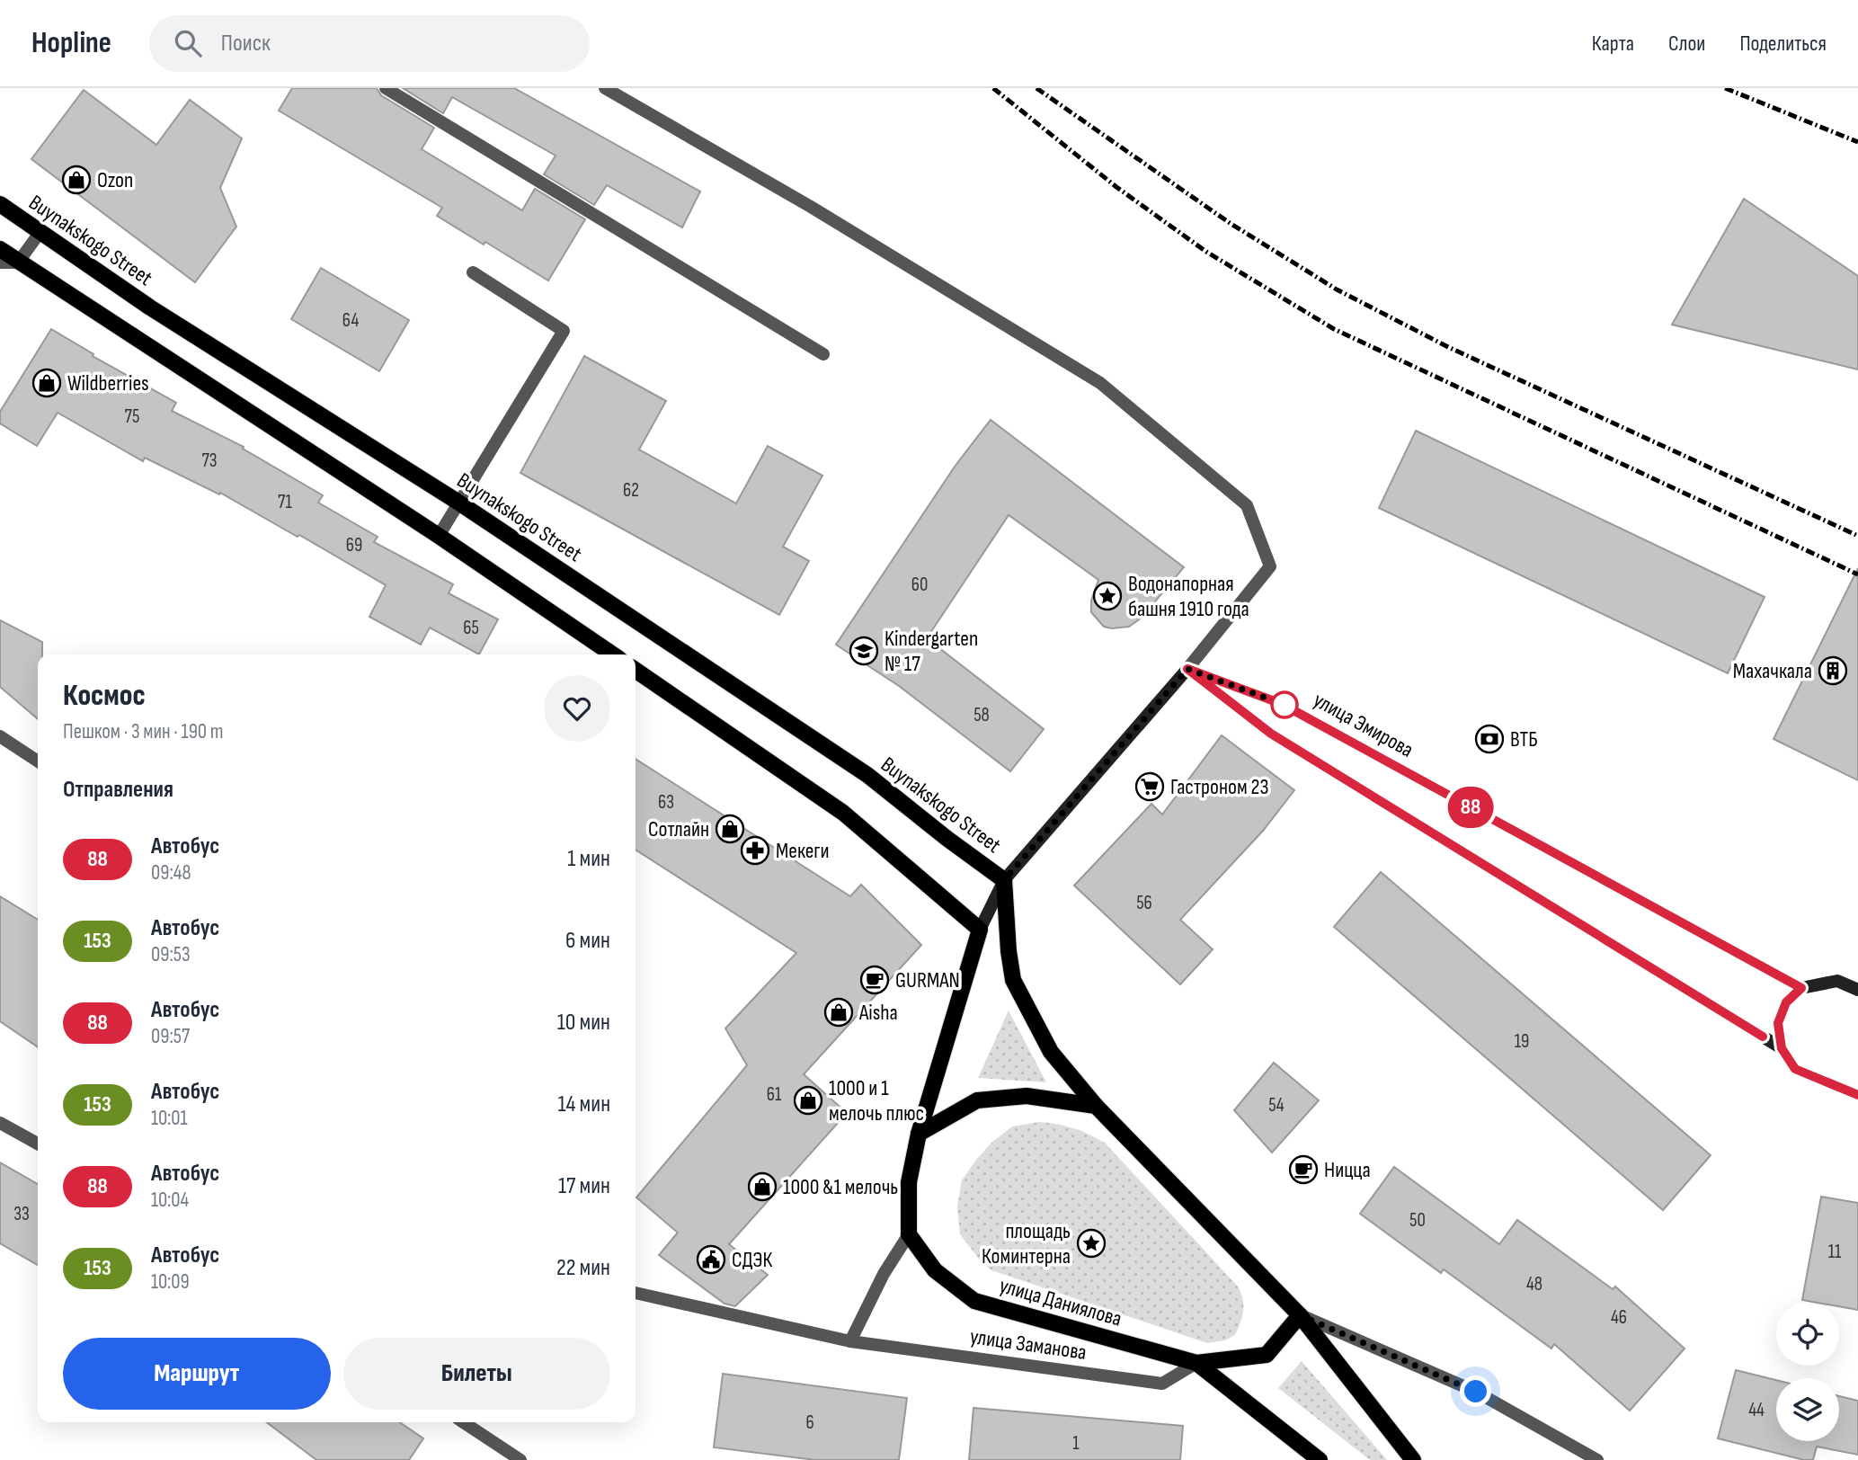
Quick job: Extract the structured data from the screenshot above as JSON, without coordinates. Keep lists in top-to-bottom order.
{
  "streets": {
    "main road": ["Buynakskogo Street", "улица Даниялова"],
    "street": ["улица Эмирова", "улица Заманова"]
  },
  "crossings": [
    ["улица Даниялова", "улица Заманова"]
  ],
  "places": {
    "shop": [
      "Ozon",
      "Wildberries",
      "Сотлайн",
      "Aisha",
      "1000 и 1 мелочь плюс",
      "1000 &1 мелочь"
    ],
    "place": ["Водонапорная башня 1910 года", "площадь Коминтерна"],
    "school or university": ["Kindergarten № 17"],
    "building": ["Махачкала"],
    "bank": ["ВТБ"],
    "supermarket": ["Гастроном 23"],
    "pharmacy": ["Мекеги"],
    "cafe": ["GURMAN", "Ницца"],
    "public building": ["СДЭК"]
  },
  "lines": ["bus line 88"],
  "house_numbers": [
    "64",
    "75",
    "73",
    "62",
    "71",
    "69",
    "60",
    "65",
    "58",
    "63",
    "56",
    "19",
    "61",
    "54",
    "33",
    "50",
    "11",
    "48",
    "46",
    "44",
    "6",
    "1"
  ],
  "page": {
    "header": "Hopline",
    "search": "Поиск",
    "nav": ["Карта", "Слои", "Поделиться"],
    "on_map": "88",
    "heading": [
      ["Космос", "Пешком · 3 мин · 190 m"],
      "Отправления"
    ],
    "list": [
      {
        "mark": "88",
        "name": "Автобус",
        "note": "09:48",
        "value": "1 мин"
      },
      {
        "mark": "153",
        "name": "Автобус",
        "note": "09:53",
        "value": "6 мин"
      },
      {
        "mark": "88",
        "name": "Автобус",
        "note": "09:57",
        "value": "10 мин"
      },
      {
        "mark": "153",
        "name": "Автобус",
        "note": "10:01",
        "value": "14 мин"
      },
      {
        "mark": "88",
        "name": "Автобус",
        "note": "10:04",
        "value": "17 мин"
      },
      {
        "mark": "153",
        "name": "Автобус",
        "note": "10:09",
        "value": "22 мин"
      }
    ],
    "buttons": ["Маршрут", "Билеты"]
  }
}
